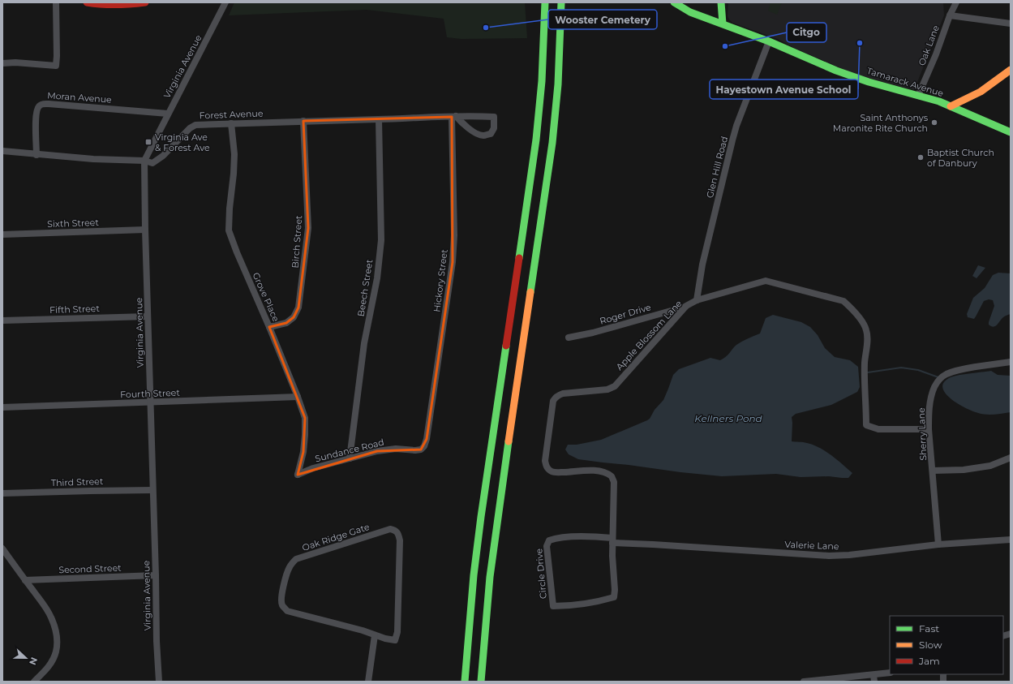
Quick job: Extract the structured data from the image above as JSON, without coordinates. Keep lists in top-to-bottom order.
{
  "streets": {
    "main road": ["Tamarack Avenue"],
    "street": [
      "Oak Lane",
      "Virginia Avenue",
      "Moran Avenue",
      "Forest Avenue",
      "Glen Hill Road",
      "Sixth Street",
      "Birch Street",
      "Hickory Street",
      "Beech Street",
      "Grove Place",
      "Fifth Street",
      "Roger Drive",
      "Apple Blossom Lane",
      "Fourth Street",
      "Sherry Lane",
      "Sundance Road",
      "Third Street",
      "Oak Ridge Gate",
      "Valerie Lane",
      "Second Street",
      "Circle Drive"
    ]
  },
  "crossings": [
    ["Oak Lane", "Tamarack Avenue"],
    ["Virginia Avenue", "Moran Avenue"],
    ["Virginia Avenue", "Forest Avenue"],
    ["Virginia Avenue", "Sixth Street"],
    ["Virginia Avenue", "Fifth Street"],
    ["Virginia Avenue", "Fourth Street"],
    ["Virginia Avenue", "Third Street"],
    ["Virginia Avenue", "Second Street"],
    ["Tamarack Avenue", "Glen Hill Road"],
    ["Moran Avenue", "Forest Avenue"],
    ["Forest Avenue", "Birch Street"],
    ["Forest Avenue", "Hickory Street"],
    ["Forest Avenue", "Beech Street"],
    ["Forest Avenue", "Grove Place"],
    ["Glen Hill Road", "Apple Blossom Lane"],
    ["Birch Street", "Grove Place"],
    ["Hickory Street", "Sundance Road"],
    ["Beech Street", "Sundance Road"],
    ["Grove Place", "Fourth Street"],
    ["Grove Place", "Sundance Road"],
    ["Roger Drive", "Apple Blossom Lane"],
    ["Apple Blossom Lane", "Sherry Lane"],
    ["Apple Blossom Lane", "Valerie Lane"],
    ["Apple Blossom Lane", "Circle Drive"],
    ["Sherry Lane", "Valerie Lane"],
    ["Valerie Lane", "Circle Drive"]
  ],
  "water": ["Kellners Pond"],
  "places": {
    "other": [
      "Wooster Cemetery",
      "Hayestown Avenue School",
      "Citgo",
      "Saint Anthonys Maronite Rite Church",
      "Baptist Church of Danbury"
    ],
    "transit": ["Virginia Ave & Forest Ave"]
  },
  "legend": ["Fast", "Slow", "Jam"],
  "north": "right"
}
